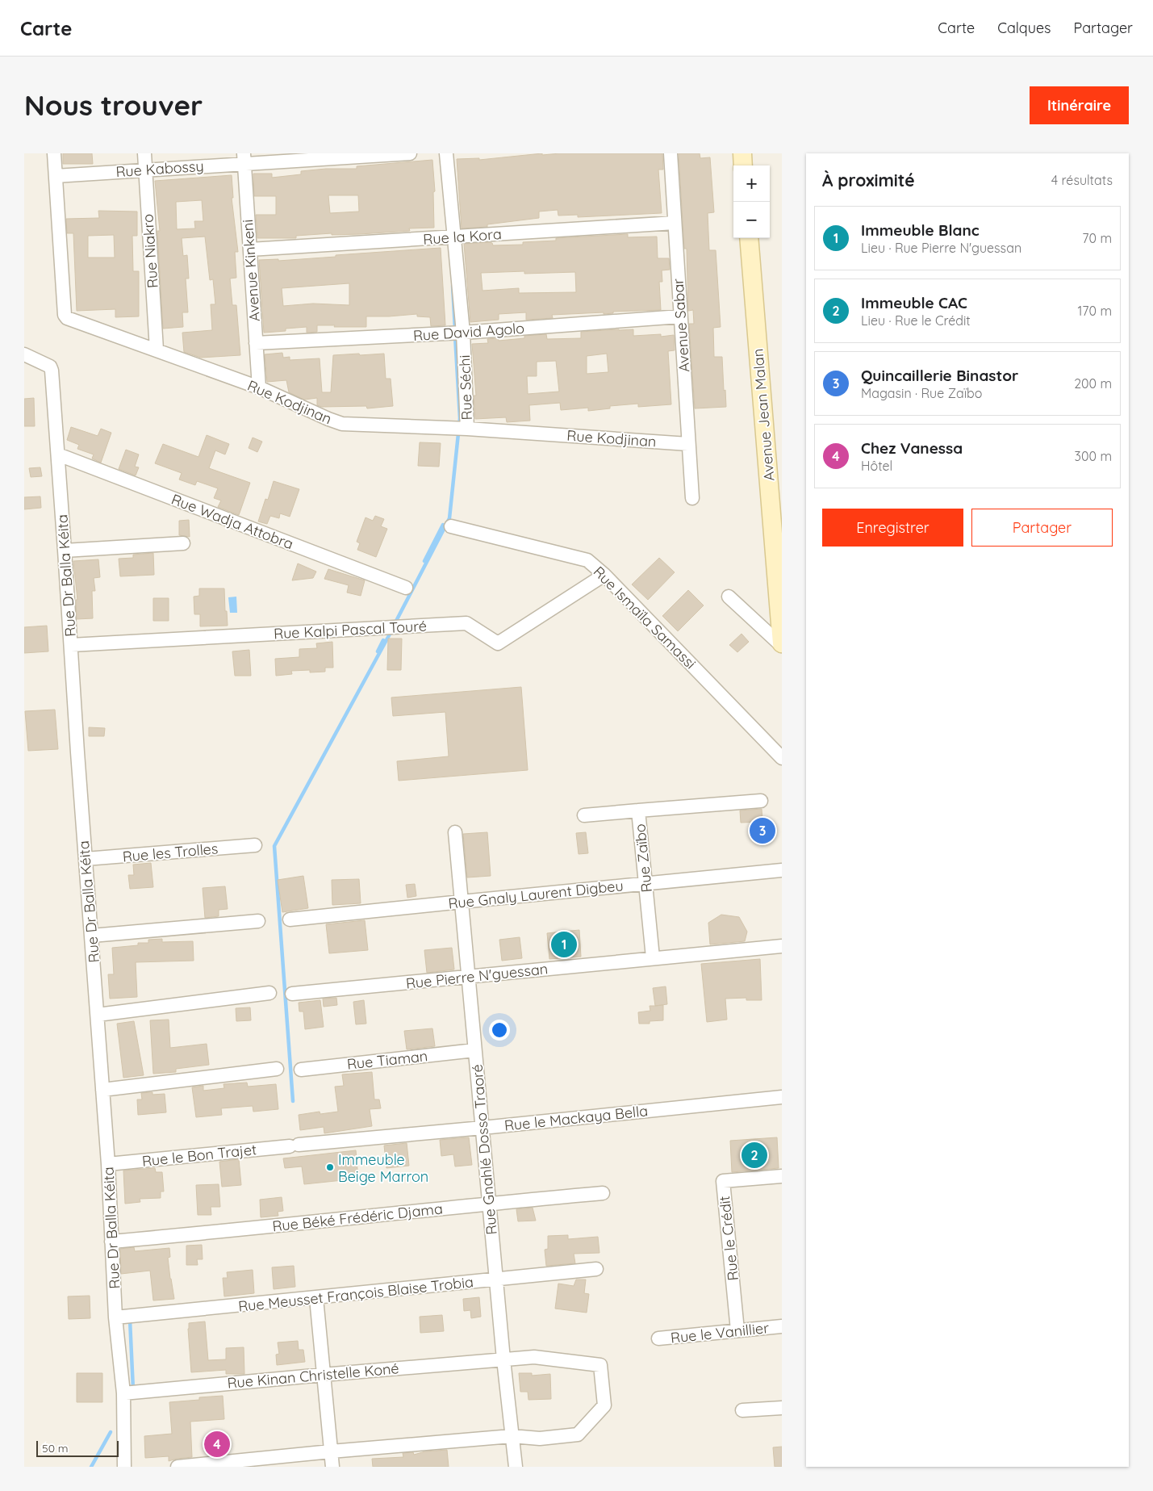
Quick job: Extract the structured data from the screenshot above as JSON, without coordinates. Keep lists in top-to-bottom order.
{
  "streets": {
    "main road": ["Avenue Jean Malan"],
    "street": [
      "Rue Kabossy",
      "Rue la Kora",
      "Rue Niakro",
      "Avenue Kinkeni",
      "Avenue Sabar",
      "Rue David Agolo",
      "Rue Séchi",
      "Rue Kodjinan",
      "Rue Wadja Attobra",
      "Rue Dr Balla Kéita",
      "Rue Ismaïla Samassi",
      "Rue Kalpi Pascal Touré",
      "Rue les Trolles",
      "Rue Zaïbo",
      "Rue Gnaly Laurent Digbeu",
      "Rue Pierre N'guessan",
      "Rue Tiaman",
      "Rue le Mackaya Bella",
      "Rue Gnahlé Dosso Traoré",
      "Rue le Bon Trajet",
      "Rue Béké Frédéric Djama",
      "Rue le Crédit",
      "Rue Meusset François Blaise Trobia",
      "Rue le Vanillier",
      "Rue Kinan Christelle Koné"
    ]
  },
  "crossings": [
    ["Rue Kabossy", "Rue Niakro"],
    ["Rue Kabossy", "Avenue Kinkeni"],
    ["Rue Kabossy", "Rue Kodjinan"],
    ["Rue la Kora", "Avenue Kinkeni"],
    ["Rue la Kora", "Avenue Sabar"],
    ["Rue la Kora", "Rue Séchi"],
    ["Rue Niakro", "Rue Kodjinan"],
    ["Avenue Kinkeni", "Rue David Agolo"],
    ["Avenue Kinkeni", "Rue Kodjinan"],
    ["Avenue Sabar", "Rue David Agolo"],
    ["Avenue Sabar", "Rue Kodjinan"],
    ["Rue David Agolo", "Rue Séchi"],
    ["Rue Séchi", "Rue Kodjinan"],
    ["Rue Wadja Attobra", "Rue Dr Balla Kéita"],
    ["Rue Dr Balla Kéita", "Rue Kalpi Pascal Touré"],
    ["Rue Dr Balla Kéita", "Rue les Trolles"],
    ["Rue Dr Balla Kéita", "Rue le Bon Trajet"],
    ["Rue Dr Balla Kéita", "Rue Béké Frédéric Djama"],
    ["Rue Dr Balla Kéita", "Rue Meusset François Blaise Trobia"],
    ["Rue Dr Balla Kéita", "Rue Kinan Christelle Koné"],
    ["Rue Ismaïla Samassi", "Rue Kalpi Pascal Touré"],
    ["Rue Zaïbo", "Rue Gnaly Laurent Digbeu"],
    ["Rue Zaïbo", "Rue Pierre N'guessan"],
    ["Rue Gnaly Laurent Digbeu", "Rue Gnahlé Dosso Traoré"],
    ["Rue Pierre N'guessan", "Rue Gnahlé Dosso Traoré"],
    ["Rue Tiaman", "Rue Gnahlé Dosso Traoré"],
    ["Rue le Mackaya Bella", "Rue Gnahlé Dosso Traoré"],
    ["Rue le Mackaya Bella", "Rue le Bon Trajet"],
    ["Rue Gnahlé Dosso Traoré", "Rue Béké Frédéric Djama"],
    ["Rue Gnahlé Dosso Traoré", "Rue Meusset François Blaise Trobia"],
    ["Rue Gnahlé Dosso Traoré", "Rue Kinan Christelle Koné"],
    ["Rue le Crédit", "Rue le Vanillier"]
  ],
  "places": ["Immeuble Beige Marron"],
  "scale_bar": "50 m",
  "page": {
    "header": "Carte",
    "nav": ["Carte", "Calques", "Partager"],
    "buttons": [
      "Itinéraire",
      ["Enregistrer", "Partager"]
    ],
    "title": "Nous trouver",
    "heading": ["À proximité", "4 résultats"],
    "map_buttons": ["+", "−"],
    "list": [
      {
        "mark": "1",
        "name": "Immeuble Blanc",
        "note": "Lieu · Rue Pierre N'guessan",
        "value": "70 m"
      },
      {
        "mark": "2",
        "name": "Immeuble CAC",
        "note": "Lieu · Rue le Crédit",
        "value": "170 m"
      },
      {
        "mark": "3",
        "name": "Quincaillerie Binastor",
        "note": "Magasin · Rue Zaïbo",
        "value": "200 m"
      },
      {
        "mark": "4",
        "name": "Chez Vanessa",
        "note": "Hôtel",
        "value": "300 m"
      }
    ],
    "pins": [
      "3",
      "1",
      "2",
      "4"
    ],
    "scale": "50 m"
  }
}
